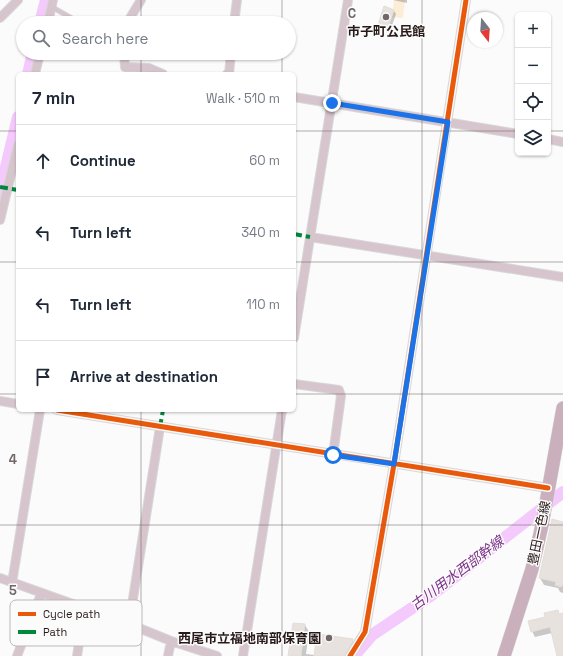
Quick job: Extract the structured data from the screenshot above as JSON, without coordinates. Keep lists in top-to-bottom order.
{
  "streets": {
    "main road": ["豊田一色線"]
  },
  "water": ["古川用水西部幹線"],
  "places": ["市子町公民館", "西尾市立福地南部保育園"],
  "legend": ["Cycle path", "Path"],
  "north": "bottom",
  "page": {
    "map_buttons": ["+", "−"],
    "search": "Search here",
    "heading": ["7 min", "Walk · 510 m"],
    "list": [
      ["Continue", "60 m"],
      ["Turn left", "340 m"],
      ["Turn left", "110 m"],
      "Arrive at destination"
    ]
  },
  "grid": {
    "columns": ["C"],
    "rows": ["4", "5"]
  }
}
